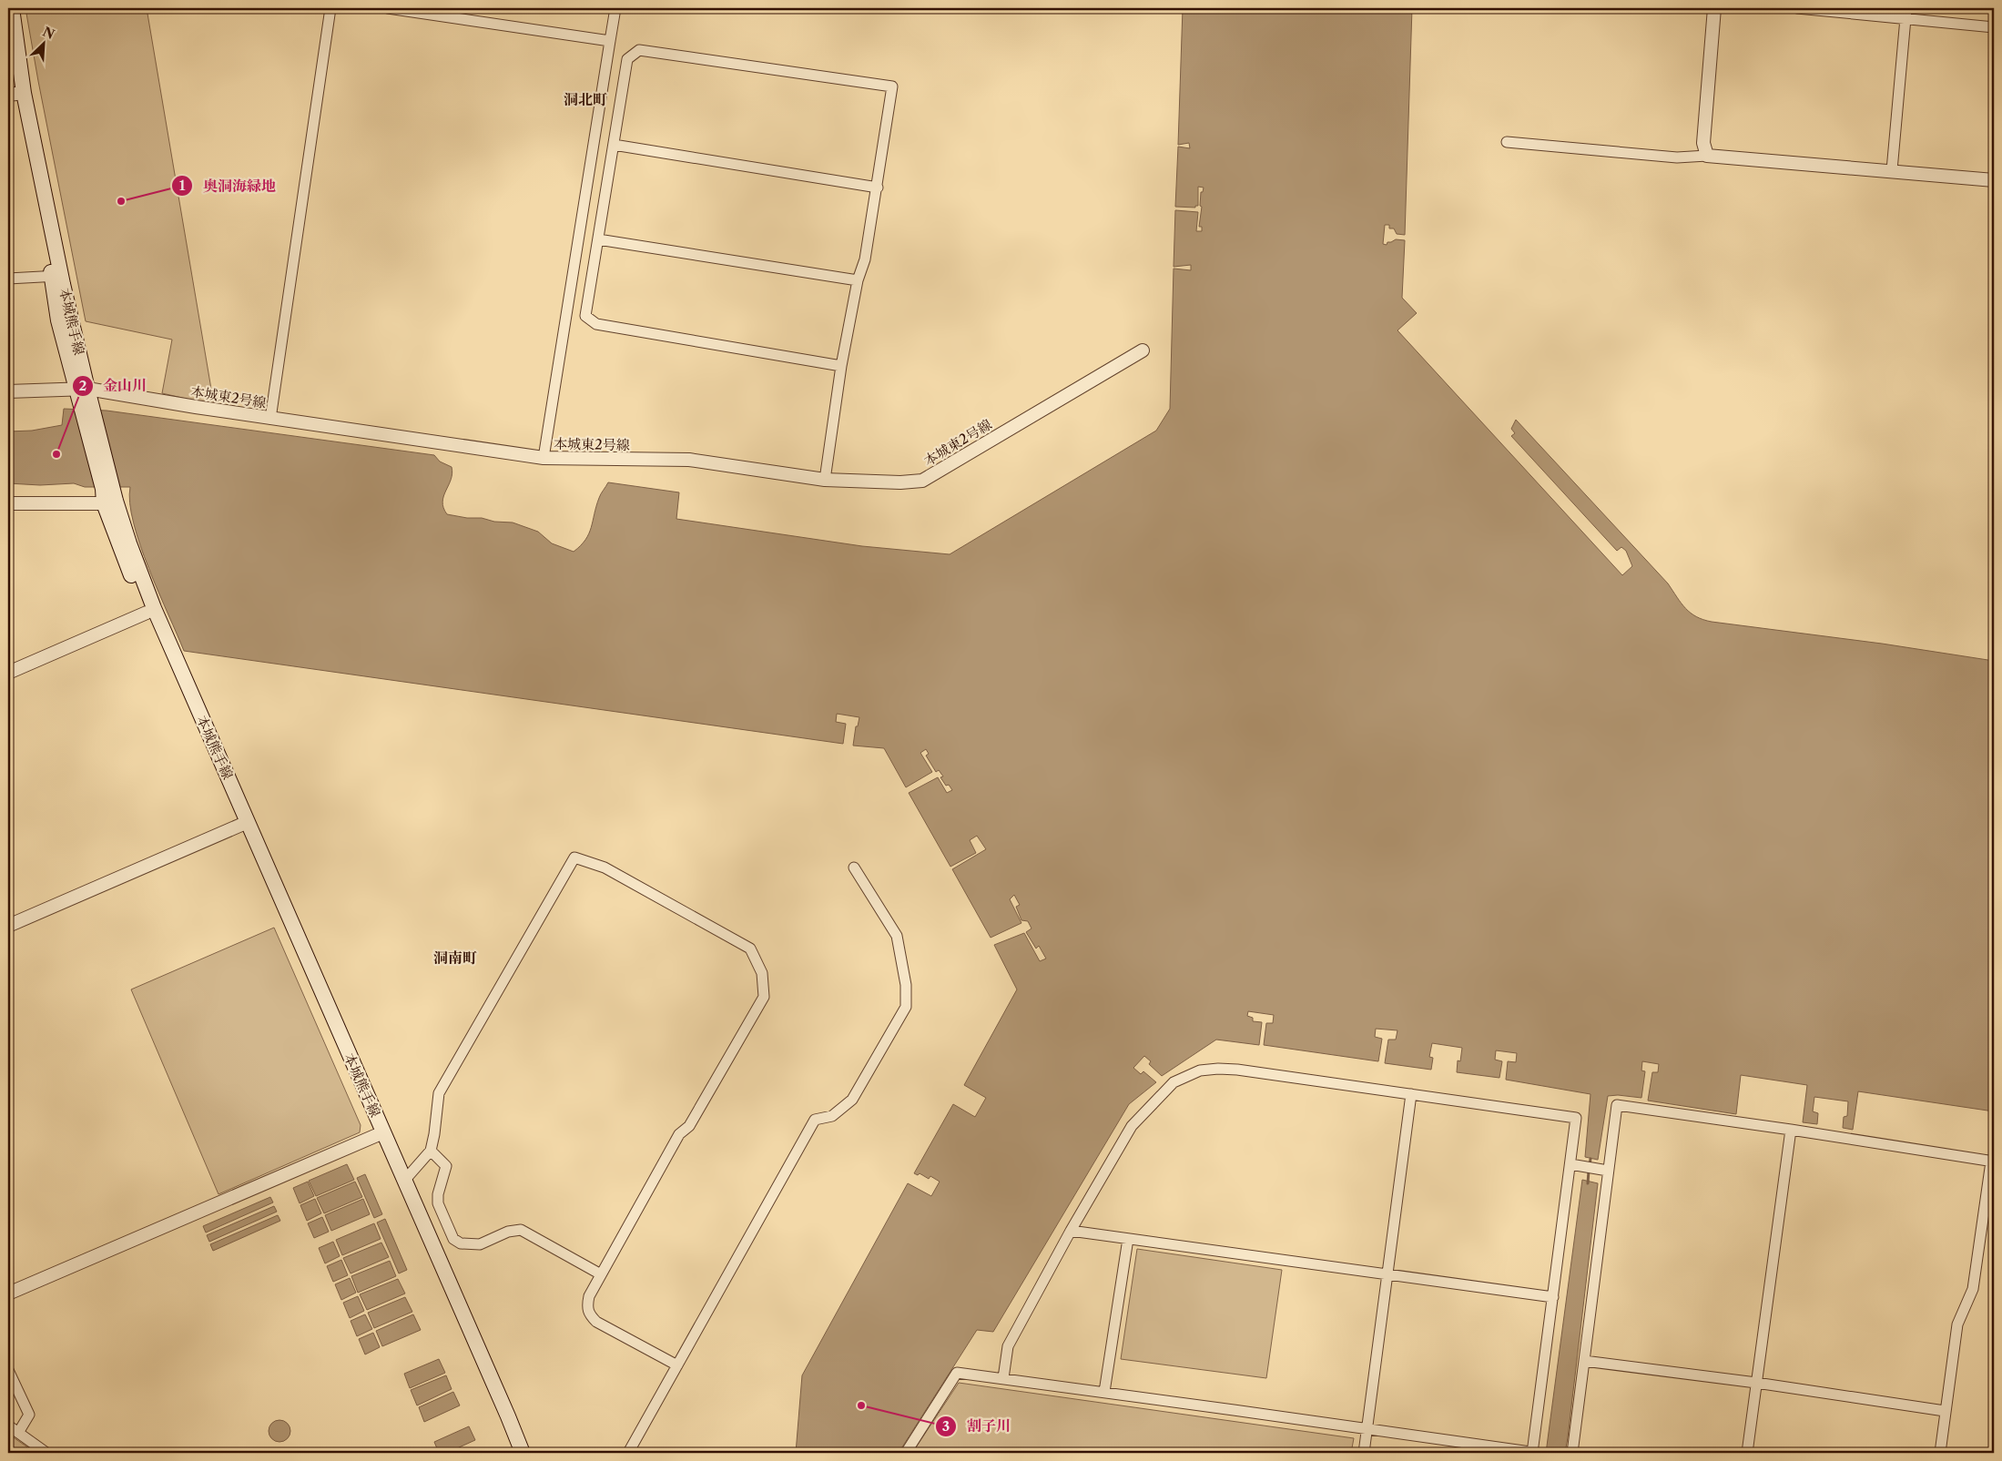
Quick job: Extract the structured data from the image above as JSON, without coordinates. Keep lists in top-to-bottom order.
{
  "streets": {
    "main road": ["本城熊手線"],
    "street": ["本城東2号線"]
  },
  "crossings": [
    ["本城熊手線", "本城東2号線"]
  ],
  "districts": ["洞北町", "洞南町"],
  "places": ["奥洞海緑地", "金山川", "割子川"],
  "north": "top right"
}
